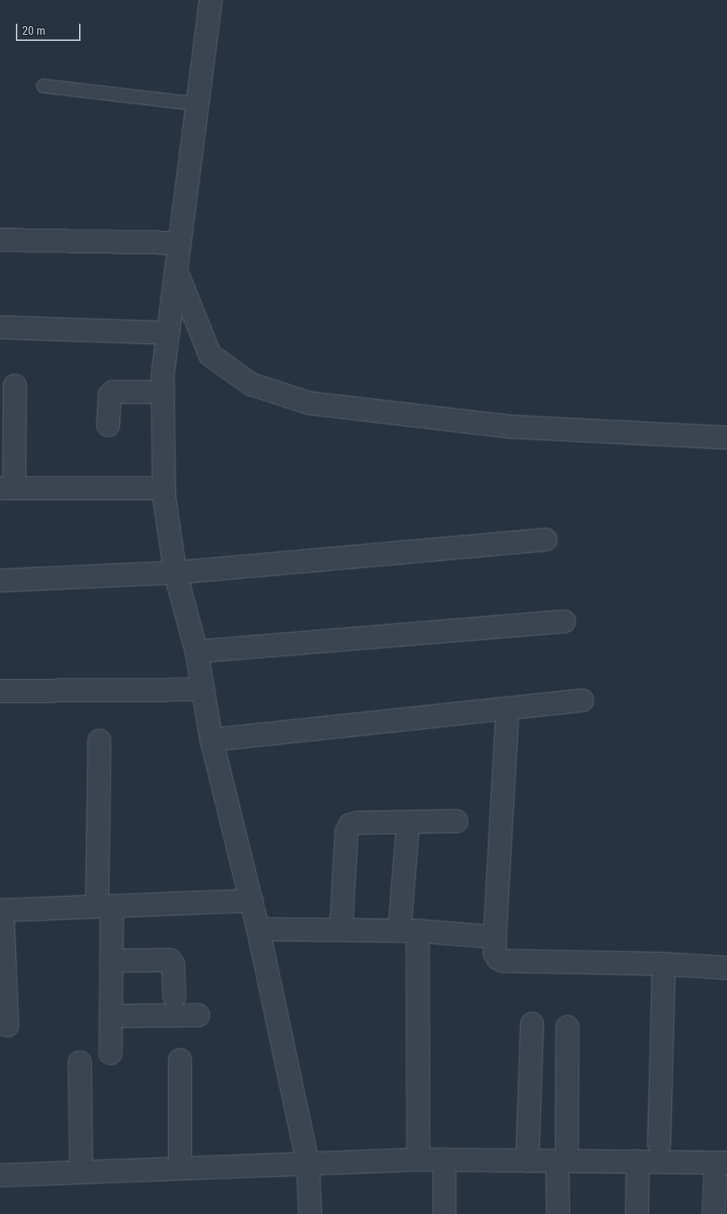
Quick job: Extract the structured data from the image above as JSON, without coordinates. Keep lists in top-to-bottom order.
{
  "scale_bar": "20 m"
}
